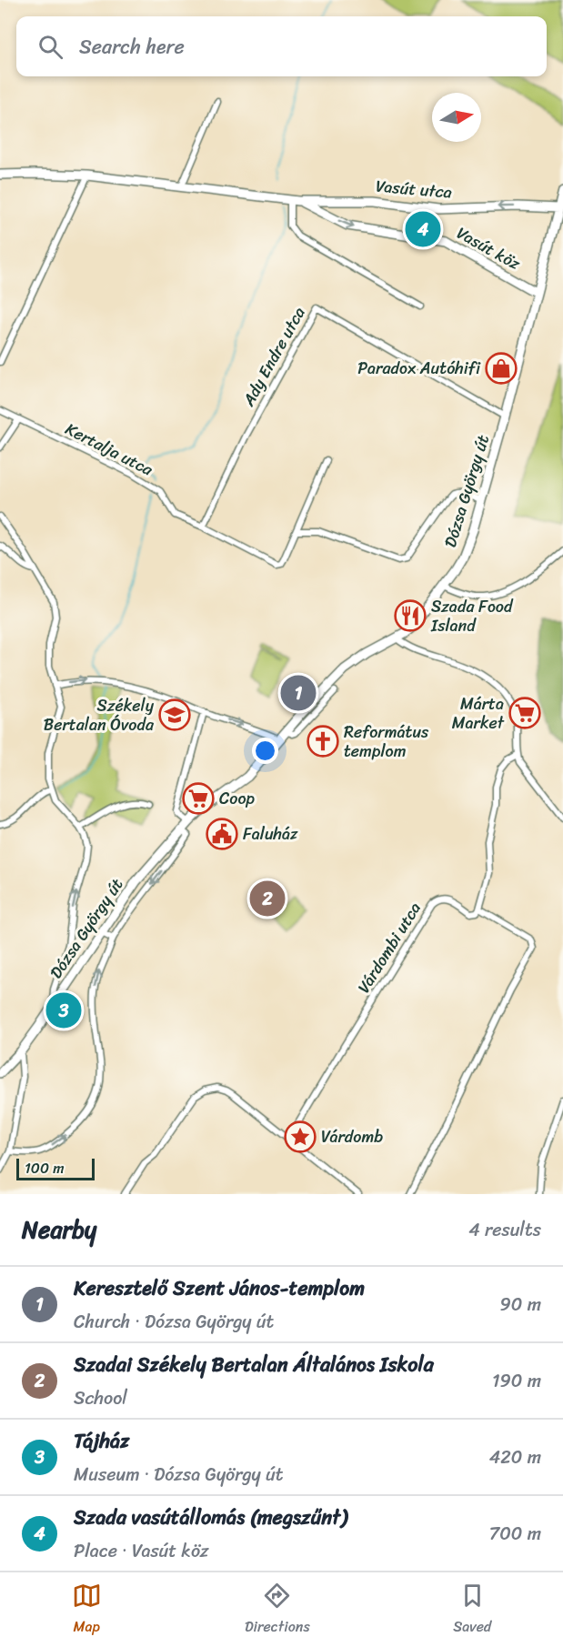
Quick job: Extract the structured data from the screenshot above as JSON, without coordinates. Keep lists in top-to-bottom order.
{
  "streets": {
    "main road": ["Vasút utca", "Vasút köz", "Dózsa György út"],
    "street": ["Ady Endre utca", "Kertalja utca", "Várdombi utca"]
  },
  "crossings": [
    ["Vasút utca", "Vasút köz"],
    ["Vasút utca", "Dózsa György út"],
    ["Vasút köz", "Dózsa György út"],
    ["Ady Endre utca", "Kertalja utca"],
    ["Ady Endre utca", "Dózsa György út"]
  ],
  "one_way": ["Vasút utca", "Vasút köz"],
  "places": {
    "shop": ["Paradox Autóhifi"],
    "restaurant": ["Szada Food Island"],
    "supermarket": ["Márta Market", "Coop"],
    "school or university": ["Székely Bertalan Óvoda"],
    "church": ["Református templom"],
    "public building": ["Faluház"],
    "place": ["Várdomb"]
  },
  "scale_bar": "100 m",
  "north": "right",
  "page": {
    "search": "Search here",
    "pins": [
      "4",
      "1",
      "2",
      "3"
    ],
    "scale": "100 m",
    "heading": ["Nearby", "4 results"],
    "list": [
      {
        "mark": "1",
        "name": "Keresztelő Szent János-templom",
        "note": "Church · Dózsa György út",
        "value": "90 m"
      },
      {
        "mark": "2",
        "name": "Szadai Székely Bertalan Általános Iskola",
        "note": "School",
        "value": "190 m"
      },
      {
        "mark": "3",
        "name": "Tájház",
        "note": "Museum · Dózsa György út",
        "value": "420 m"
      },
      {
        "mark": "4",
        "name": "Szada vasútállomás (megszűnt)",
        "note": "Place · Vasút köz",
        "value": "700 m"
      }
    ],
    "nav": ["Map", "Directions", "Saved"]
  }
}
